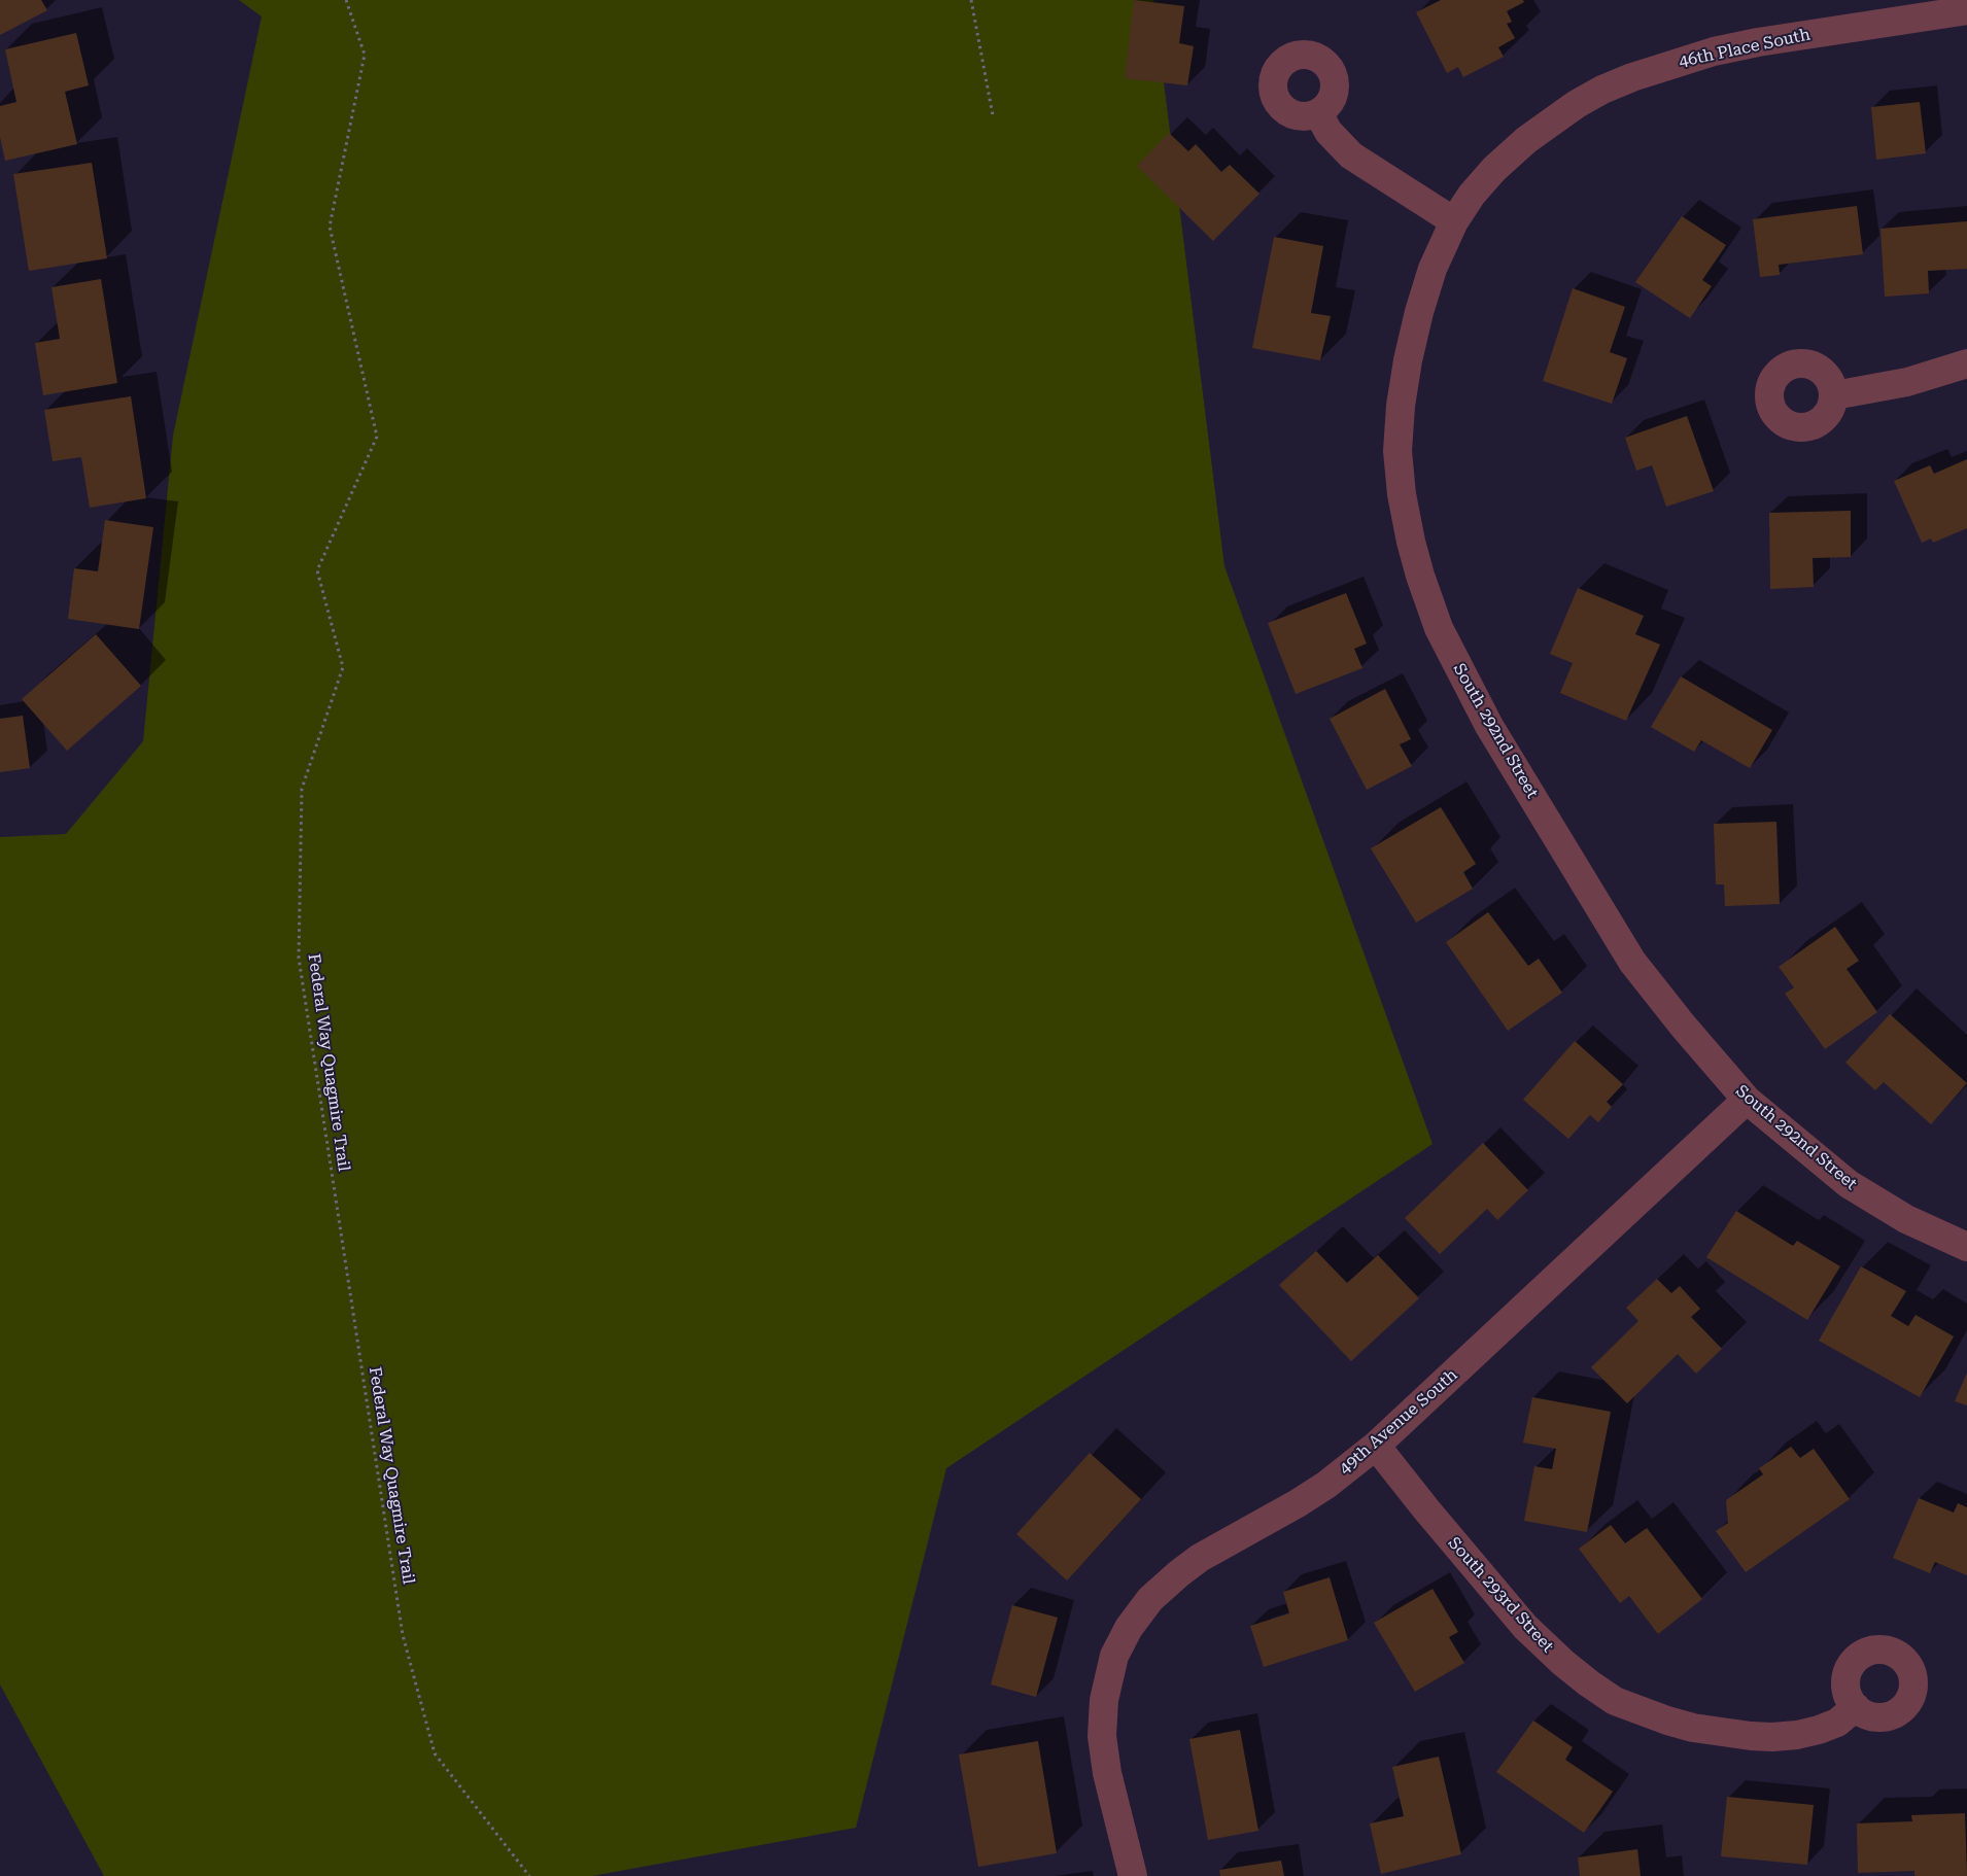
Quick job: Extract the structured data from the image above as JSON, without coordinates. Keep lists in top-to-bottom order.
{
  "streets": {
    "street": [
      "46th Place South",
      "South 292nd Street",
      "49th Avenue South",
      "South 293rd Street"
    ],
    "path": ["Federal Way Quagmire Trail"]
  },
  "crossings": [
    ["46th Place South", "South 292nd Street"],
    ["South 292nd Street", "49th Avenue South"],
    ["49th Avenue South", "South 293rd Street"]
  ]
}
